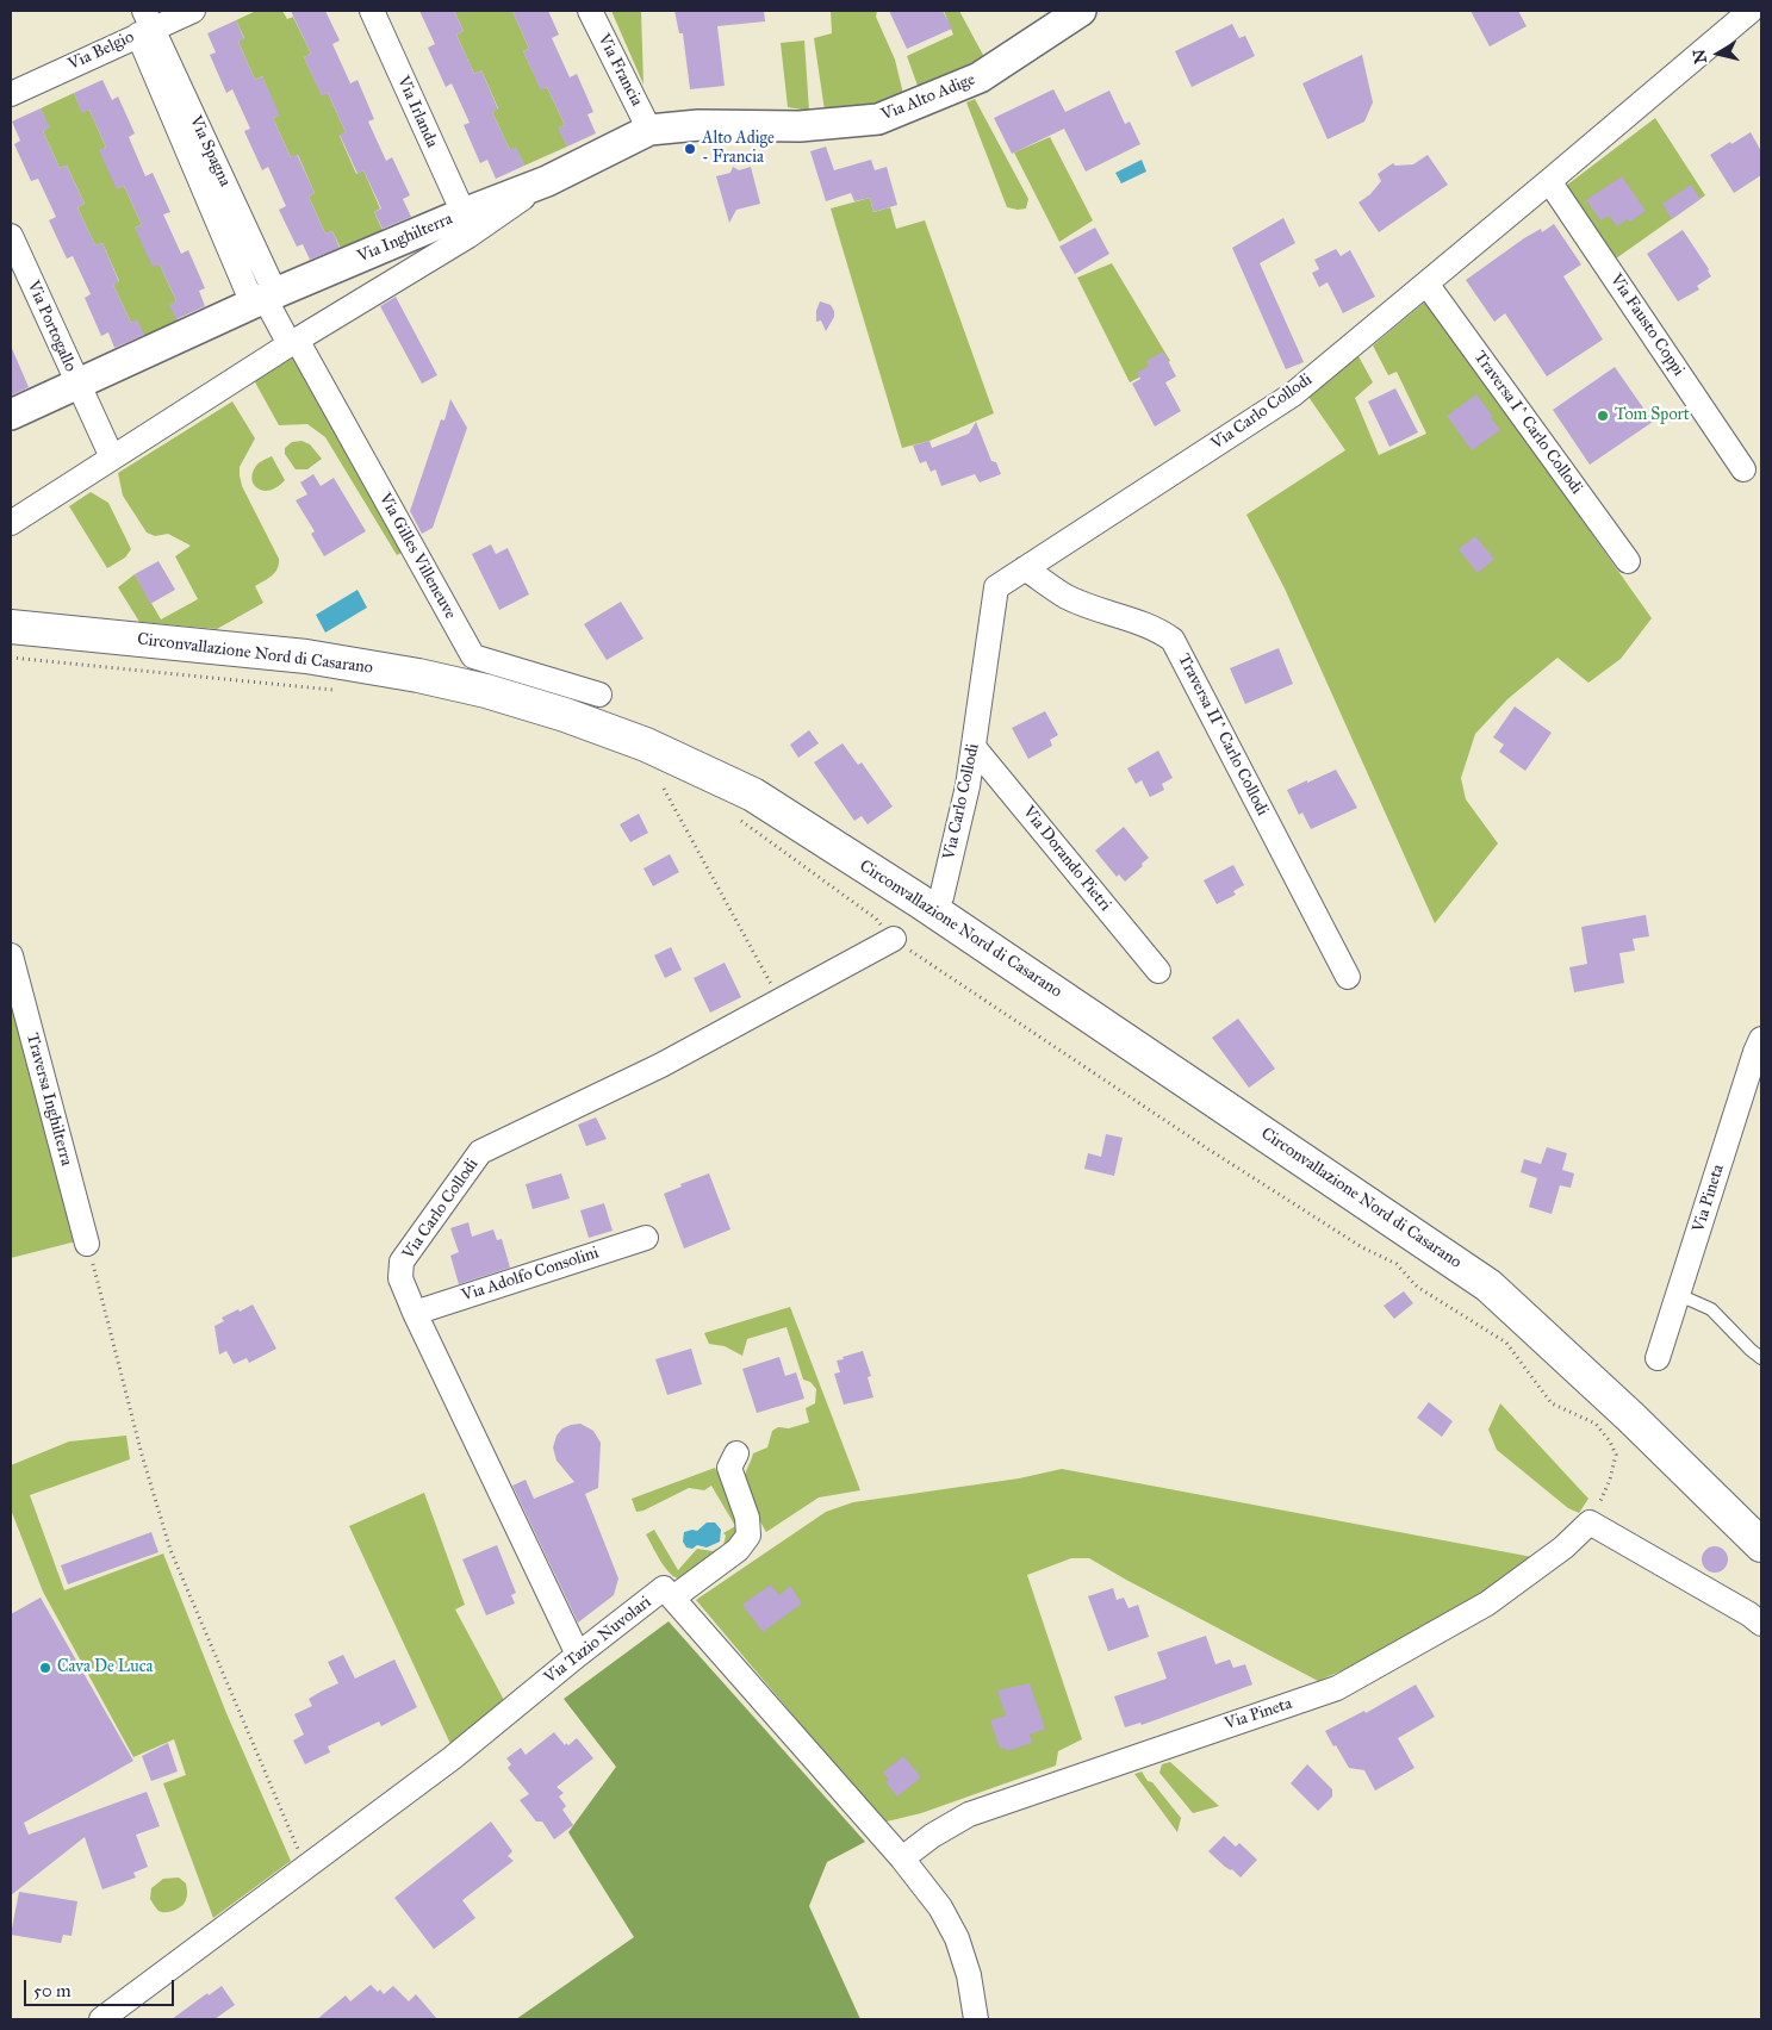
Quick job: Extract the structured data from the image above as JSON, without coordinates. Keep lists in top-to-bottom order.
{
  "streets": {
    "main road": ["Circonvallazione Nord di Casarano"],
    "street": [
      "Via Belgio",
      "Via Francia",
      "Via Alto Adige",
      "Via Irlanda",
      "Via Spagna",
      "Via Inghilterra",
      "Via Fausto Coppi",
      "Via Portogallo",
      "Via Carlo Collodi",
      "Traversa I^ Carlo Collodi",
      "Via Gilles Villeneuve",
      "Traversa II^ Carlo Collodi",
      "Via Dorando Pietri",
      "Traversa Inghilterra",
      "Via Pineta",
      "Via Adolfo Consolini",
      "Via Tazio Nuvolari"
    ]
  },
  "crossings": [
    ["Via Belgio", "Via Spagna"],
    ["Via Francia", "Via Alto Adige"],
    ["Via Francia", "Via Inghilterra"],
    ["Via Alto Adige", "Via Inghilterra"],
    ["Via Irlanda", "Via Inghilterra"],
    ["Via Spagna", "Via Inghilterra"],
    ["Via Inghilterra", "Via Portogallo"],
    ["Via Inghilterra", "Via Gilles Villeneuve"],
    ["Via Fausto Coppi", "Via Carlo Collodi"],
    ["Via Carlo Collodi", "Traversa I^ Carlo Collodi"],
    ["Via Carlo Collodi", "Traversa II^ Carlo Collodi"],
    ["Via Carlo Collodi", "Via Dorando Pietri"],
    ["Via Carlo Collodi", "Via Adolfo Consolini"],
    ["Via Carlo Collodi", "Via Tazio Nuvolari"],
    ["Via Pineta", "Via Tazio Nuvolari"]
  ],
  "places": ["Alto Adige - Francia", "Tom Sport", "Cava De Luca"],
  "scale_bar": "50 m",
  "north": "left"
}
